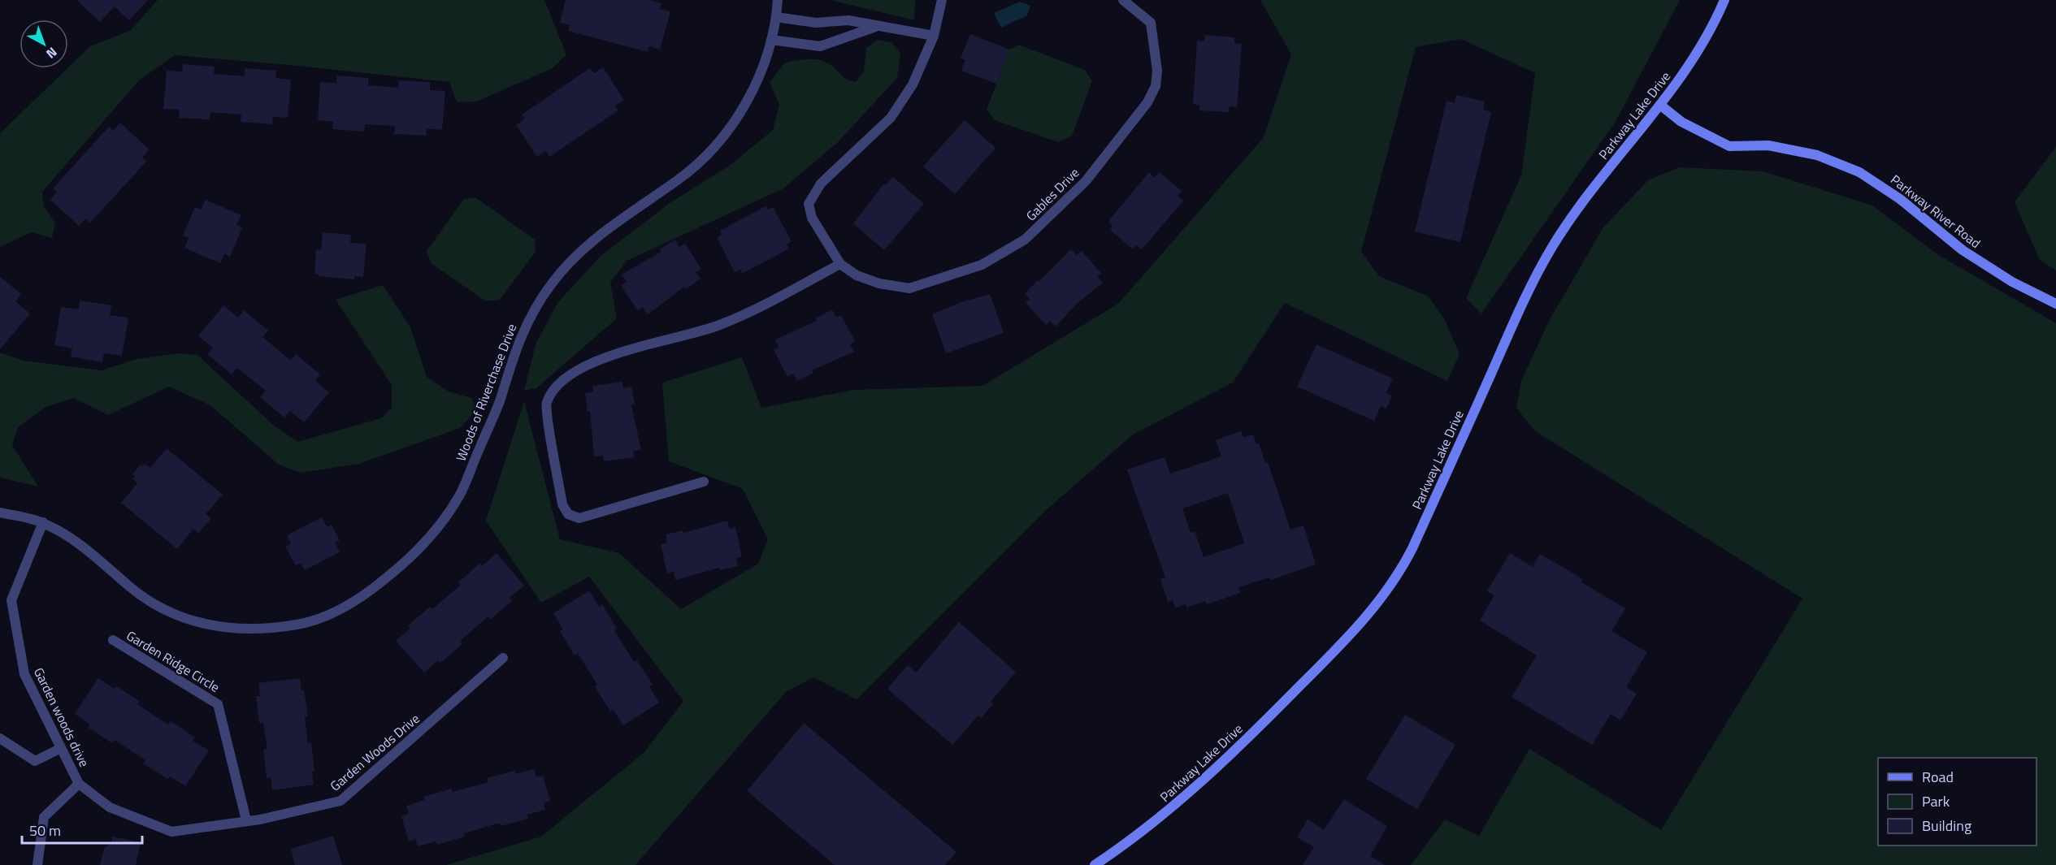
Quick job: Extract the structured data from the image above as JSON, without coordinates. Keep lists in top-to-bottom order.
{
  "streets": {
    "street": [
      "Parkway Lake Drive",
      "Gables Drive",
      "Parkway River Road",
      "Woods of Riverchase Drive",
      "Garden Ridge Circle",
      "Garden woods drive",
      "Garden Woods Drive"
    ]
  },
  "crossings": [
    ["Parkway Lake Drive", "Parkway River Road"],
    ["Woods of Riverchase Drive", "Garden woods drive"],
    ["Garden Ridge Circle", "Garden Woods Drive"],
    ["Garden woods drive", "Garden Woods Drive"]
  ],
  "legend": ["Road", "Park", "Building"],
  "scale_bar": "50 m",
  "north": "bottom right"
}
